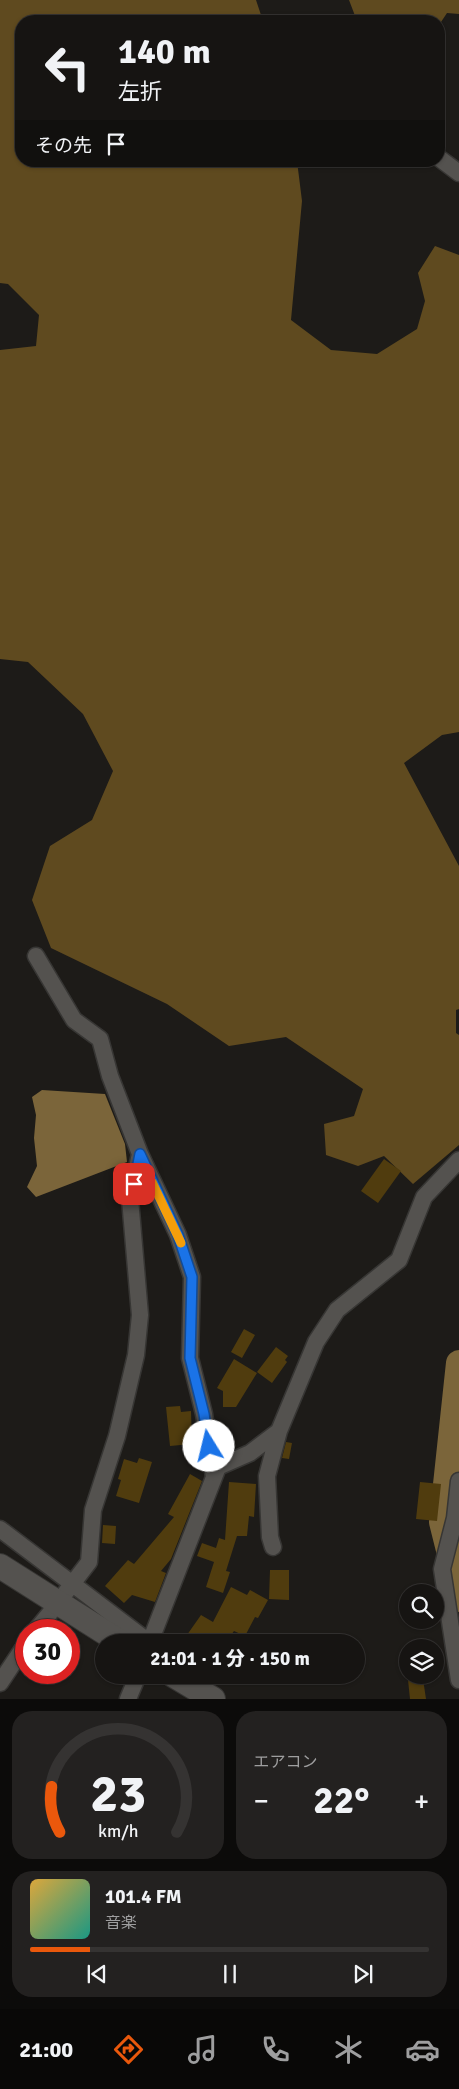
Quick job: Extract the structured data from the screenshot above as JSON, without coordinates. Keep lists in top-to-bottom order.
{
  "page": {
    "turn": ["140 m", "左折"],
    "then": "その先",
    "limit": "30",
    "trip": "21:01 · 1 分 · 150 m",
    "tile": "エアコン",
    "heat": ["−", "22°", "+"],
    "song": ["101.4 FM", "音楽"],
    "tabs": "21:00",
    "gauge": ["23", "km/h"]
  }
}
